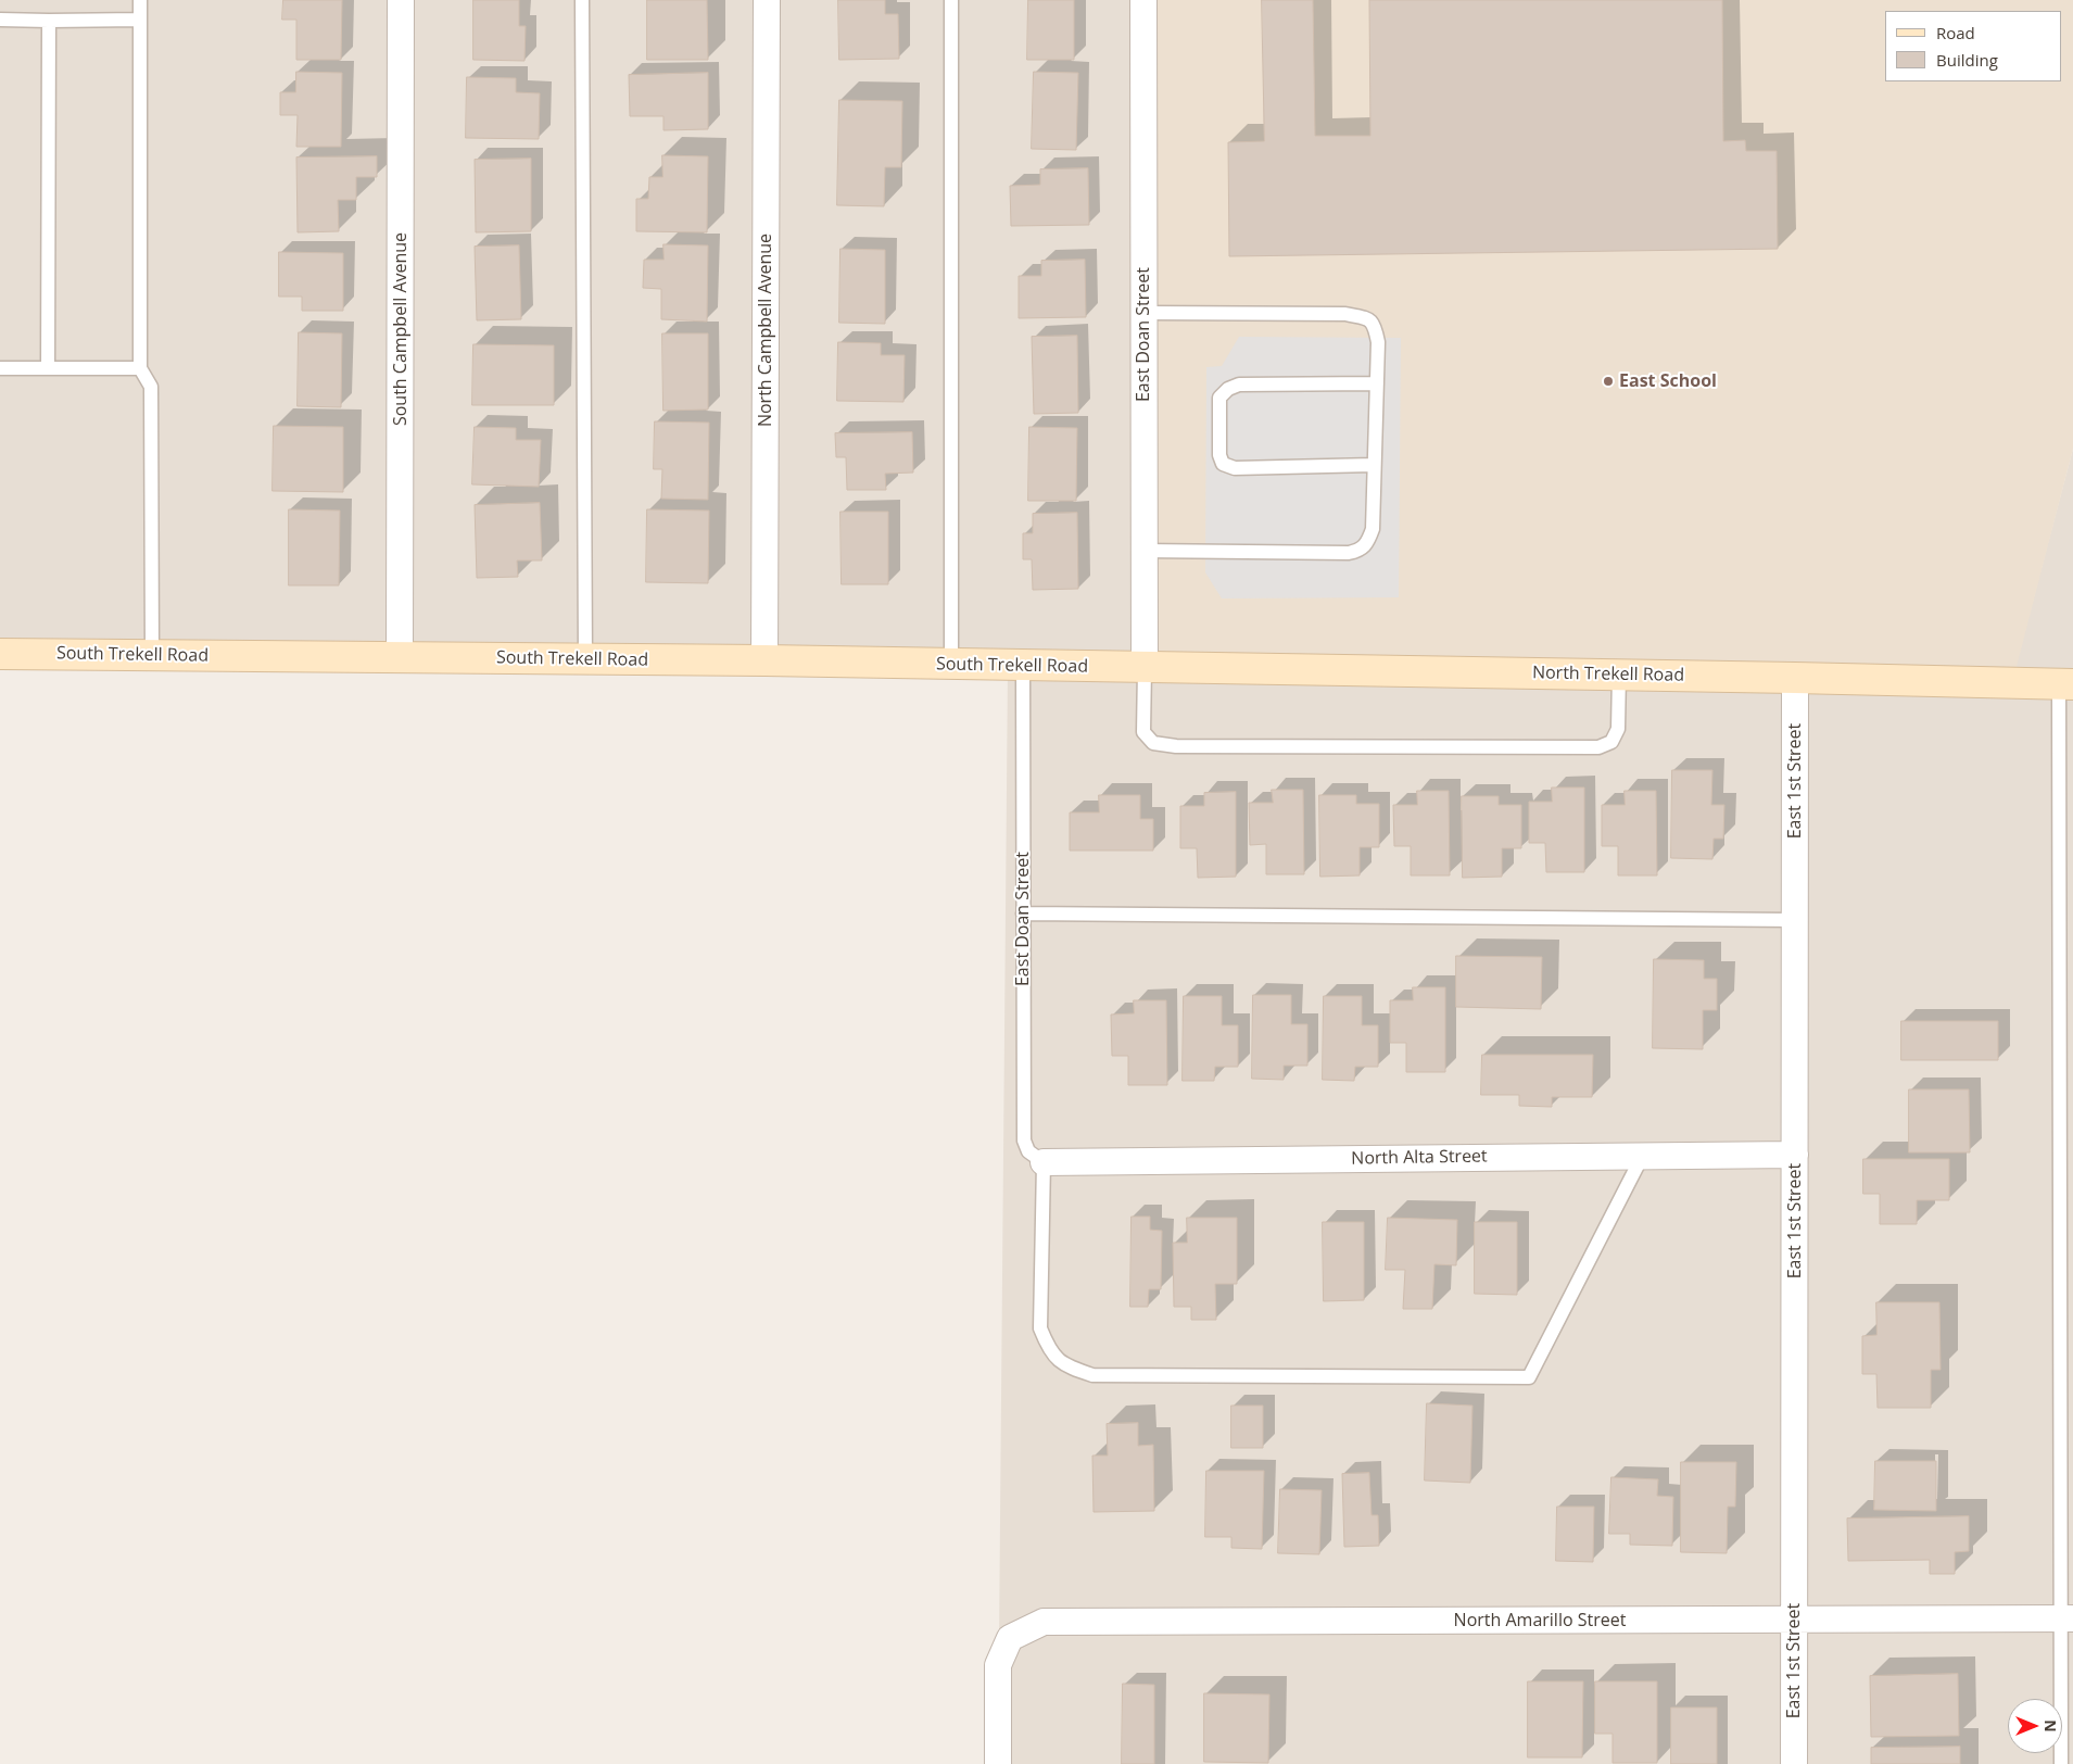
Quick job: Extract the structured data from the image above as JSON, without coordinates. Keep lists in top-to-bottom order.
{
  "streets": {
    "main road": ["South Trekell Road", "North Trekell Road"],
    "street": [
      "South Campbell Avenue",
      "North Campbell Avenue",
      "East Doan Street",
      "East 1st Street",
      "North Alta Street",
      "North Amarillo Street"
    ]
  },
  "crossings": [
    ["South Campbell Avenue", "South Trekell Road"],
    ["North Campbell Avenue", "South Trekell Road"],
    ["East Doan Street", "South Trekell Road"],
    ["East Doan Street", "North Trekell Road"],
    ["East Doan Street", "North Alta Street"],
    ["South Trekell Road", "North Trekell Road"],
    ["North Trekell Road", "East 1st Street"],
    ["East 1st Street", "North Alta Street"],
    ["East 1st Street", "North Amarillo Street"]
  ],
  "places": ["East School"],
  "legend": ["Road", "Building"],
  "north": "right"
}
